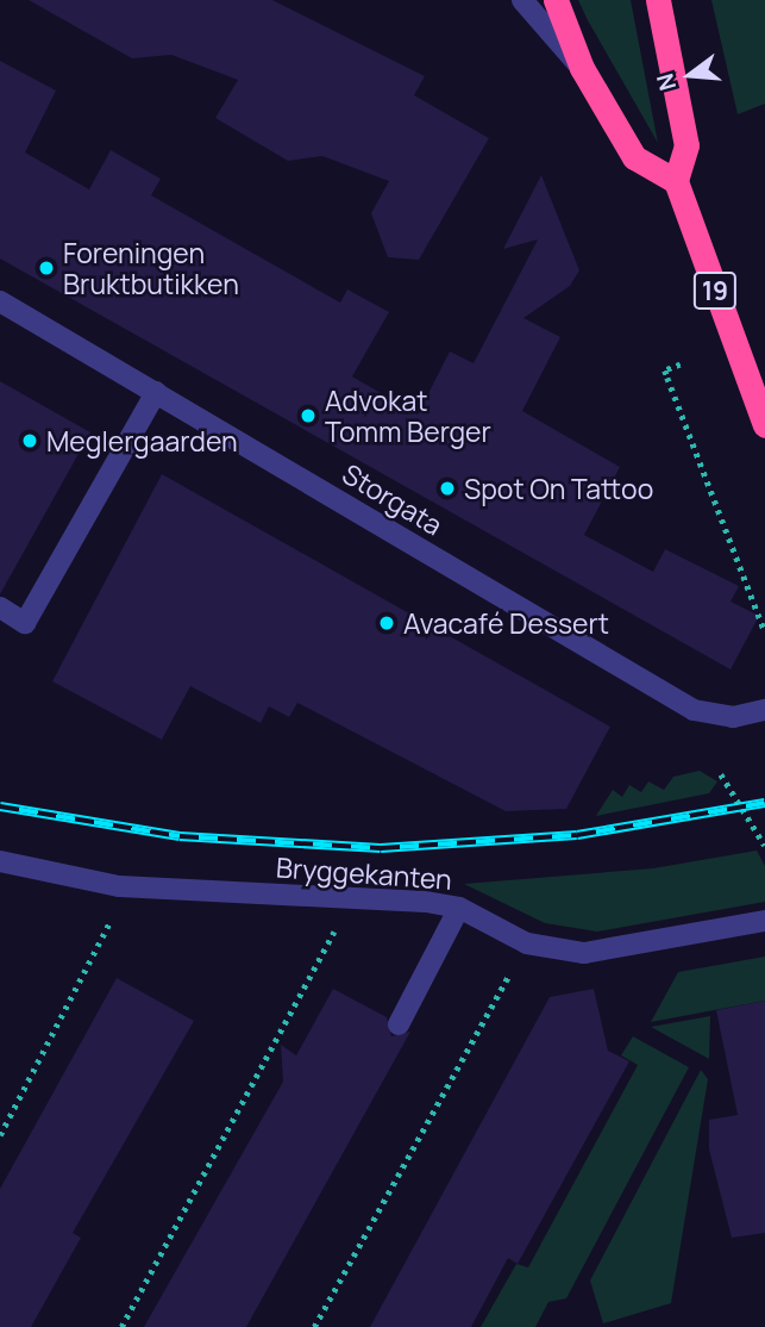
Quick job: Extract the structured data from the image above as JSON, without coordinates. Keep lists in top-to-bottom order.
{
  "streets": {
    "highway": ["19"],
    "street": ["Storgata", "Bryggekanten"]
  },
  "places": [
    "Foreningen Bruktbutikken",
    "Advokat Tomm Berger",
    "Meglergaarden",
    "Spot On Tattoo",
    "Avacafé Dessert"
  ],
  "north": "left"
}
